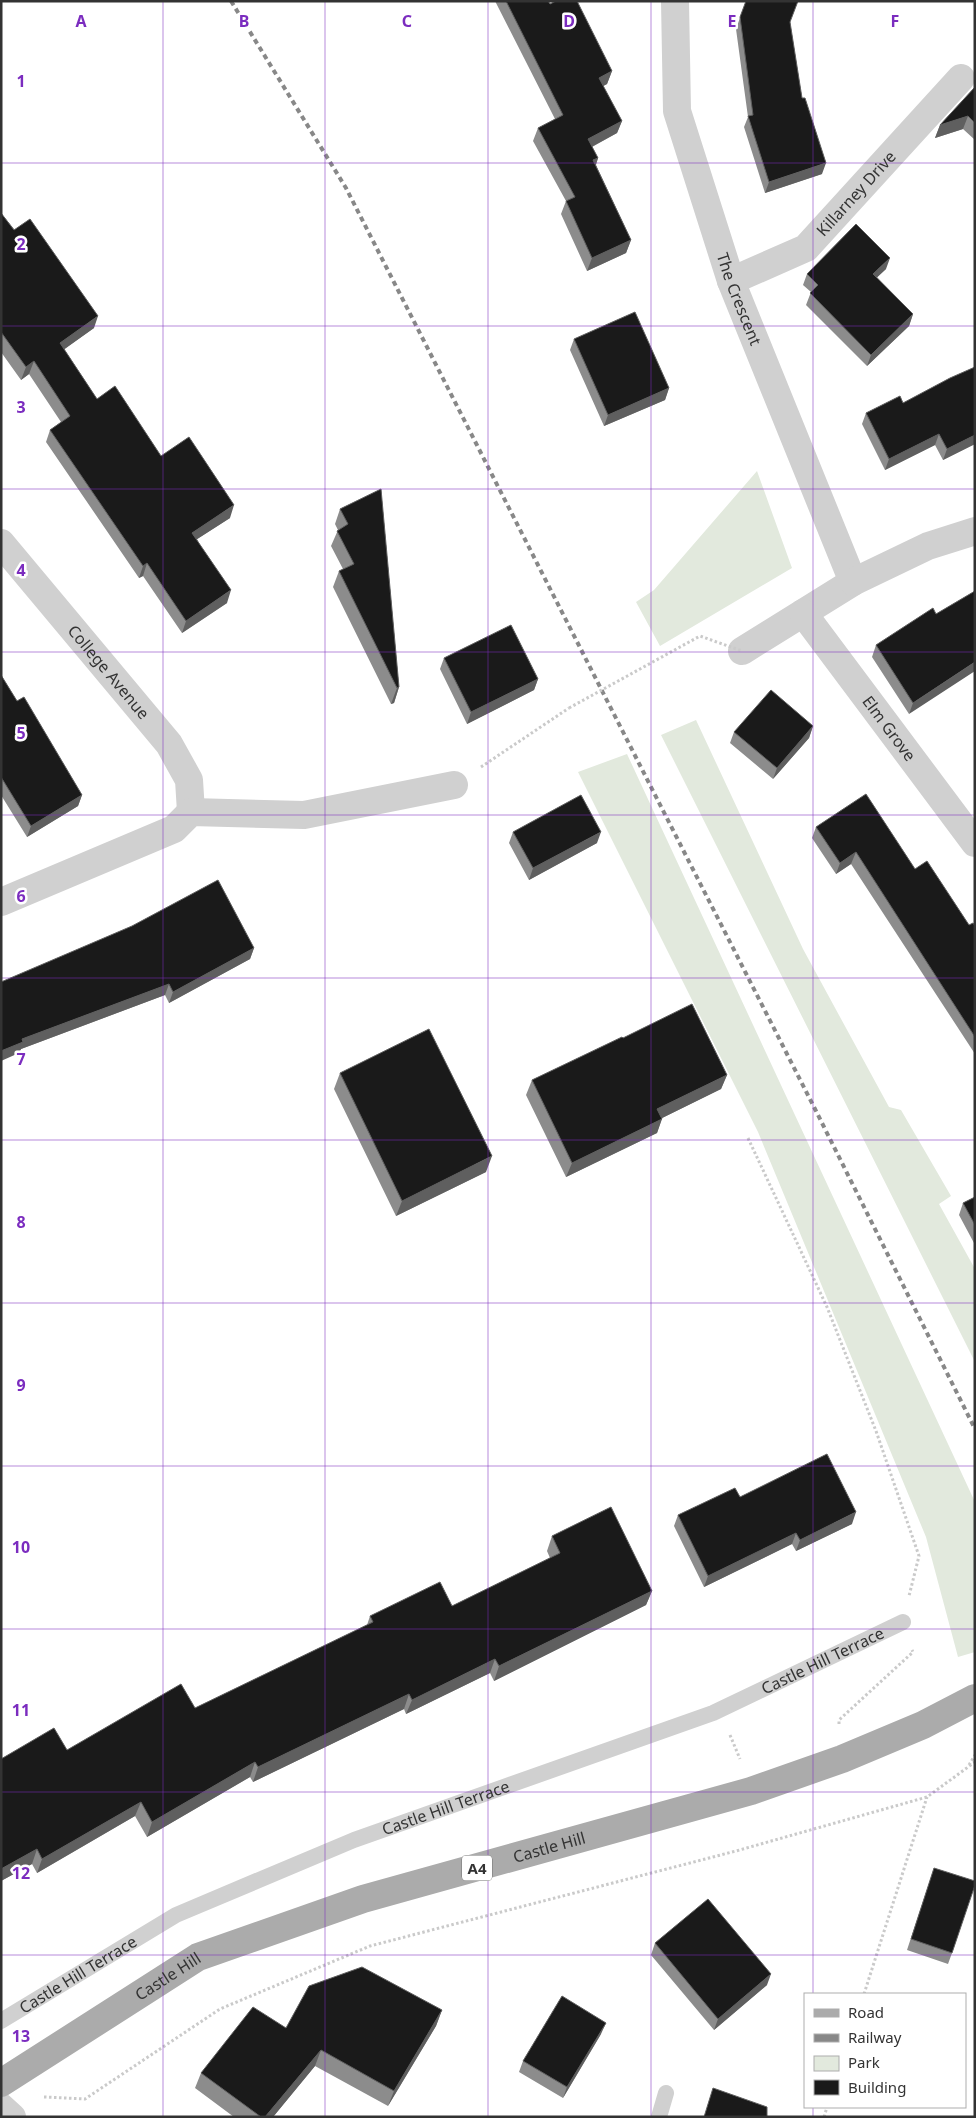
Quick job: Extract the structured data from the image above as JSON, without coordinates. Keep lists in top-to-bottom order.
{
  "streets": {
    "main road": ["Castle Hill", "A4"],
    "street": [
      "Killarney Drive",
      "The Crescent",
      "College Avenue",
      "Elm Grove"
    ],
    "lane": ["Castle Hill Terrace"]
  },
  "crossings": [
    ["Killarney Drive", "The Crescent"]
  ],
  "legend": [
    "Road",
    "Railway",
    "Park",
    "Building"
  ],
  "grid": {
    "columns": [
      "A",
      "B",
      "C",
      "D",
      "E",
      "F"
    ],
    "rows": [
      "1",
      "2",
      "3",
      "4",
      "5",
      "6",
      "7",
      "8",
      "9",
      "10",
      "11",
      "12",
      "13"
    ]
  }
}
